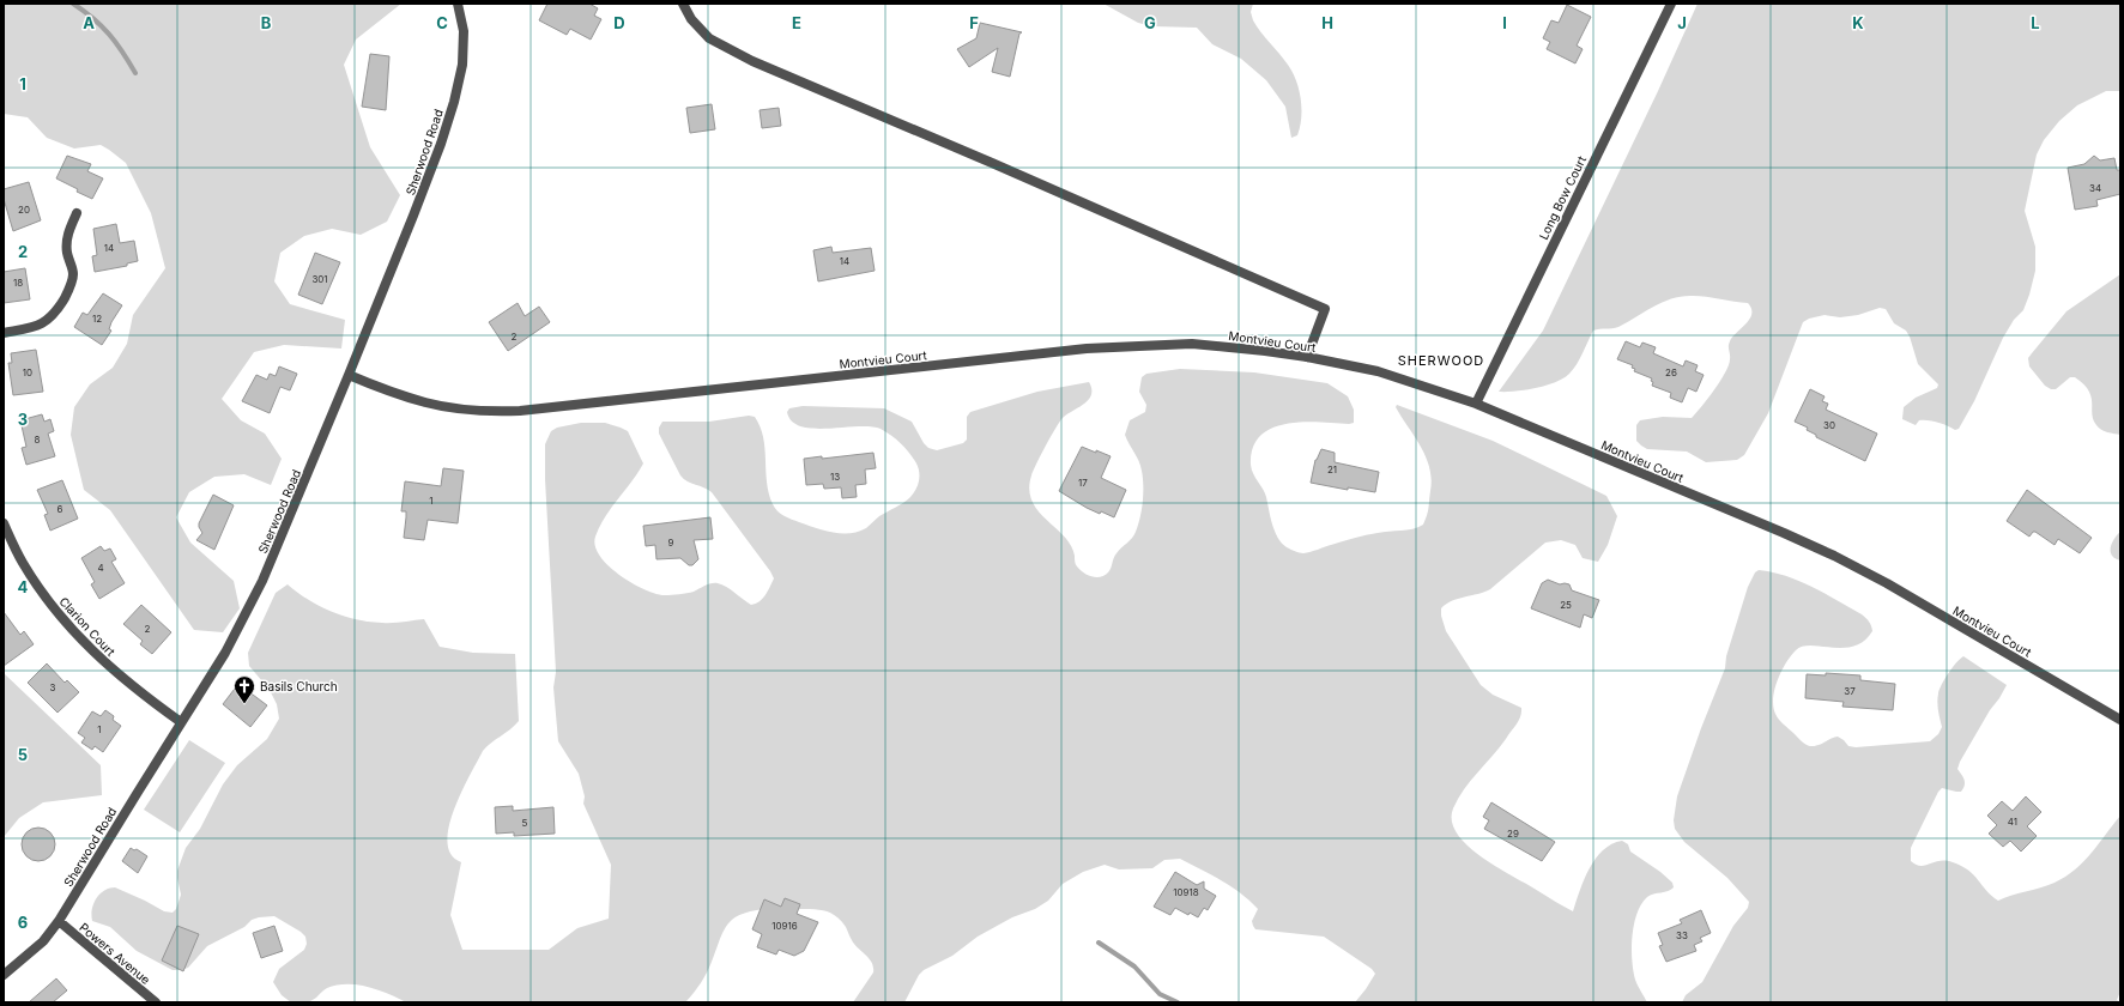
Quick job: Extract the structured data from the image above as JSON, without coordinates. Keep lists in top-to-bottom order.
{
  "streets": {
    "street": [
      "Sherwood Road",
      "Long Bow Court",
      "Montvieu Court",
      "Clarion Court",
      "Powers Avenue"
    ]
  },
  "crossings": [
    ["Sherwood Road", "Montvieu Court"],
    ["Sherwood Road", "Clarion Court"],
    ["Sherwood Road", "Powers Avenue"],
    ["Long Bow Court", "Montvieu Court"]
  ],
  "districts": ["SHERWOOD"],
  "places": {
    "church": ["Basils Church"]
  },
  "house_numbers": [
    "34",
    "20",
    "14",
    "14",
    "301",
    "18",
    "12",
    "2",
    "10",
    "26",
    "30",
    "8",
    "21",
    "13",
    "17",
    "1",
    "6",
    "9",
    "4",
    "25",
    "2",
    "3",
    "37",
    "1",
    "41",
    "5",
    "29",
    "10918",
    "10916",
    "33"
  ],
  "grid": {
    "columns": [
      "A",
      "B",
      "C",
      "D",
      "E",
      "F",
      "G",
      "H",
      "I",
      "J",
      "K",
      "L"
    ],
    "rows": [
      "1",
      "2",
      "3",
      "4",
      "5",
      "6"
    ]
  }
}
